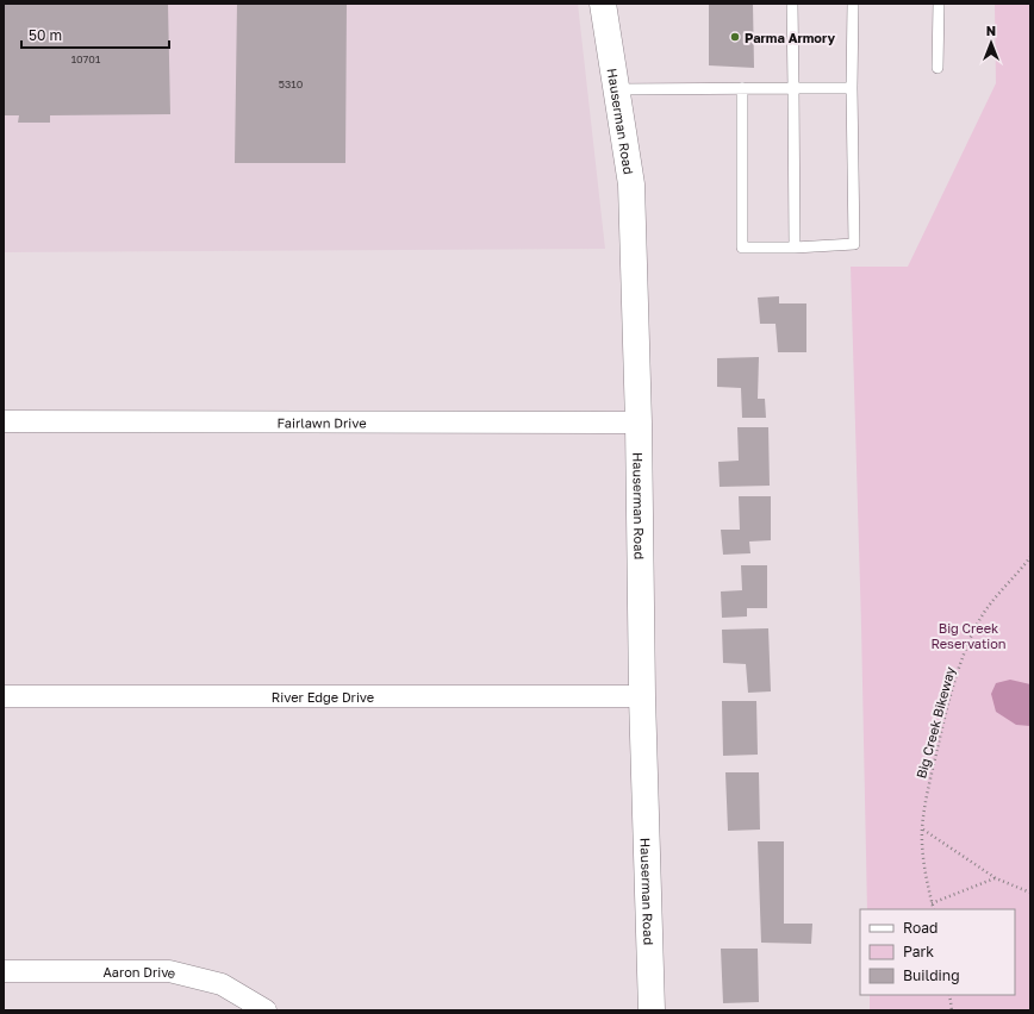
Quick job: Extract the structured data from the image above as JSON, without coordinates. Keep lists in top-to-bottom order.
{
  "streets": {
    "main road": ["Hauserman Road"],
    "street": ["Fairlawn Drive", "River Edge Drive", "Aaron Drive"],
    "path": ["Big Creek Bikeway"]
  },
  "crossings": [
    ["Hauserman Road", "Fairlawn Drive"],
    ["Hauserman Road", "River Edge Drive"]
  ],
  "parks": ["Big Creek Reservation"],
  "places": ["Parma Armory"],
  "house_numbers": ["10701", "5310"],
  "legend": ["Road", "Park", "Building"],
  "scale_bar": "50 m",
  "north": "top"
}
